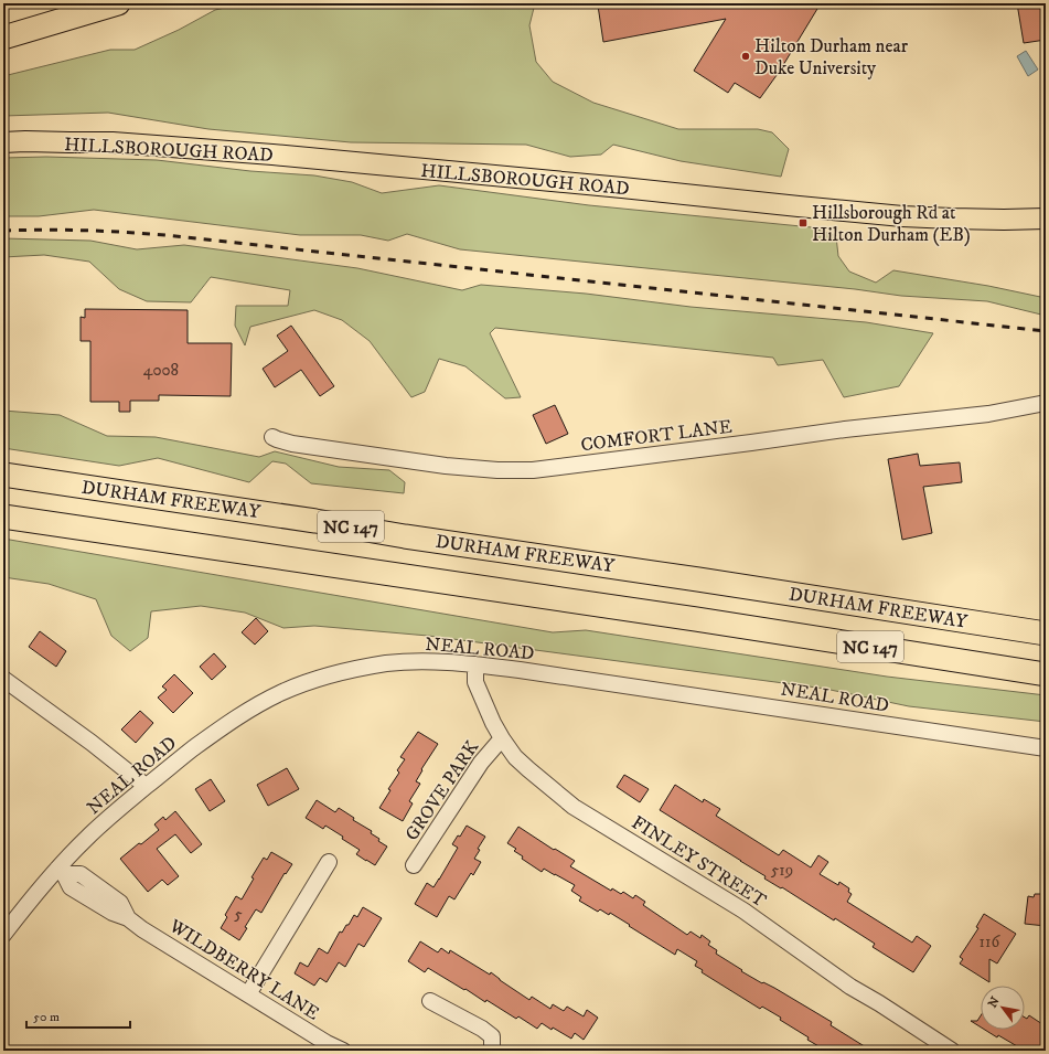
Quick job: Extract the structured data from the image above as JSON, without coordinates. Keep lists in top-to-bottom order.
{
  "streets": {
    "highway": ["DURHAM FREEWAY", "NC 147"],
    "main road": ["HILLSBOROUGH ROAD"],
    "street": [
      "COMFORT LANE",
      "NEAL ROAD",
      "GROVE PARK",
      "FINLEY STREET",
      "WILDBERRY LANE"
    ]
  },
  "crossings": [
    ["NEAL ROAD", "FINLEY STREET"],
    ["NEAL ROAD", "WILDBERRY LANE"],
    ["GROVE PARK", "FINLEY STREET"]
  ],
  "places": {
    "other": ["Hilton Durham near Duke University"],
    "transit": ["Hillsborough Rd at Hilton Durham (EB)"]
  },
  "house_numbers": [
    "4008",
    "519",
    "5",
    "116"
  ],
  "scale_bar": "50 m",
  "north": "top left"
}
